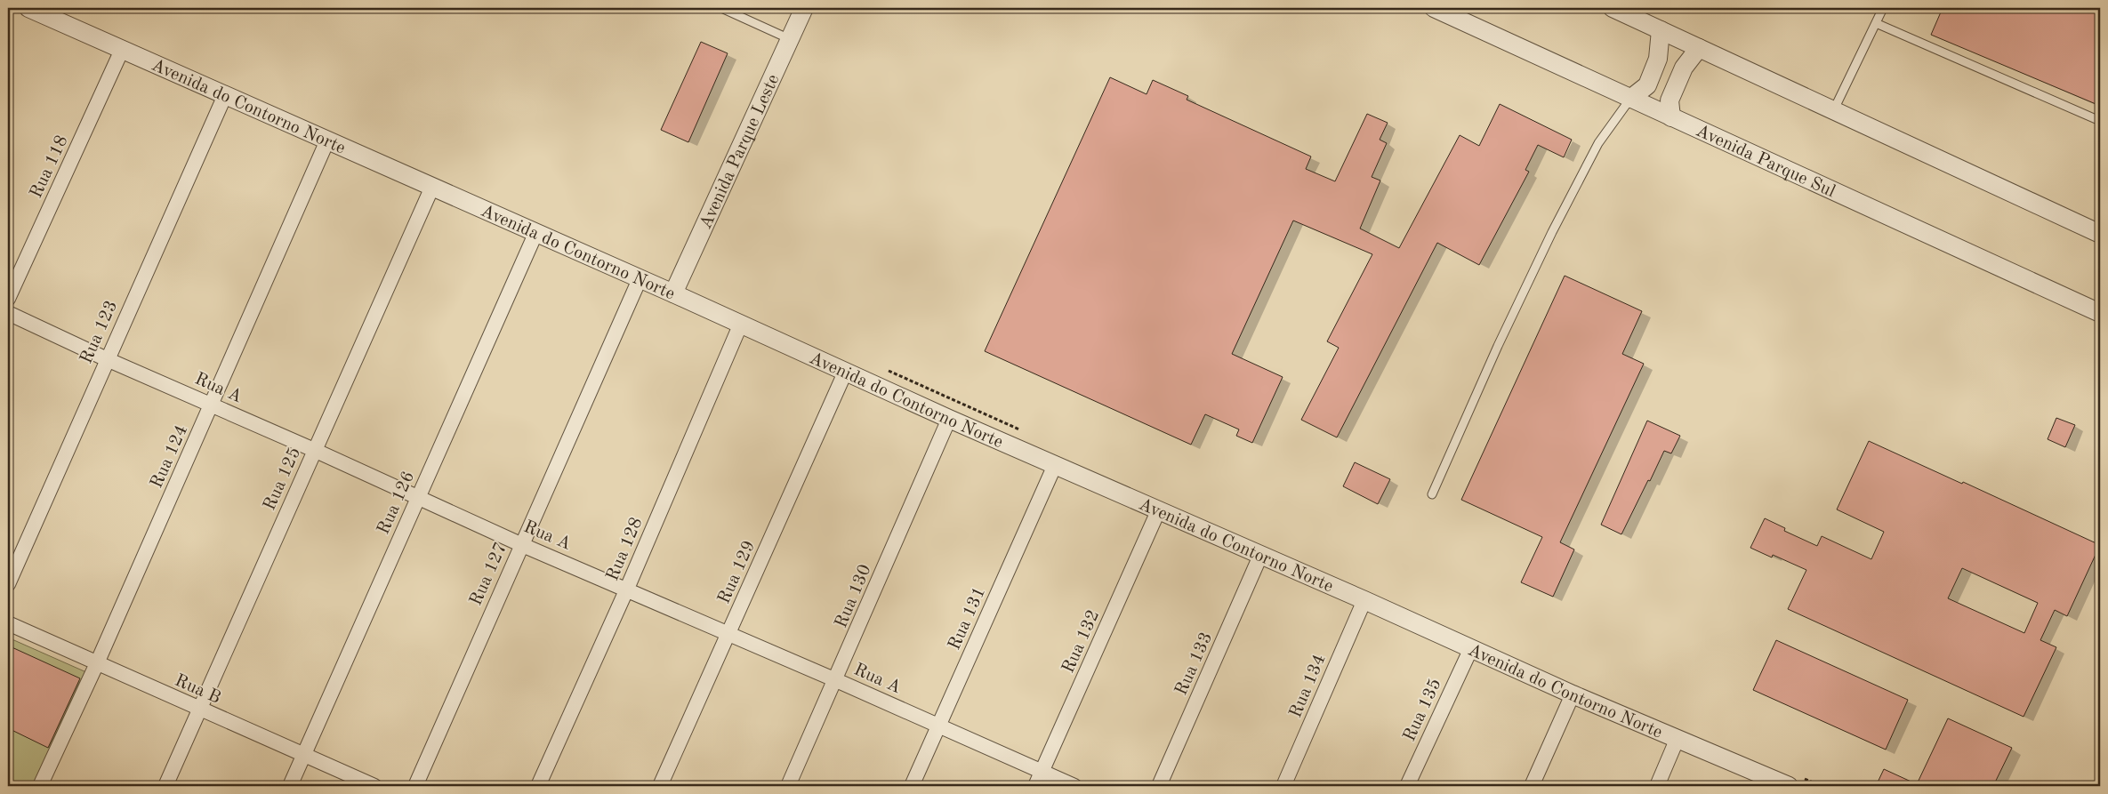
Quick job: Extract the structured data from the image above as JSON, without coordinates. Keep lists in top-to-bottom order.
{
  "streets": {
    "street": [
      "Avenida do Contorno Norte",
      "Avenida Parque Leste",
      "Avenida Parque Sul",
      "Rua 118",
      "Rua 123",
      "Rua A",
      "Rua 124",
      "Rua 125",
      "Rua 126",
      "Rua 128",
      "Rua 129",
      "Rua 127",
      "Rua 130",
      "Rua 131",
      "Rua 132",
      "Rua 133",
      "Rua 134",
      "Rua B",
      "Rua 135"
    ]
  },
  "crossings": [
    ["Avenida do Contorno Norte", "Avenida Parque Leste"],
    ["Avenida do Contorno Norte", "Rua 118"],
    ["Avenida do Contorno Norte", "Rua 123"],
    ["Avenida do Contorno Norte", "Rua 124"],
    ["Avenida do Contorno Norte", "Rua 125"],
    ["Avenida do Contorno Norte", "Rua 126"],
    ["Avenida do Contorno Norte", "Rua 128"],
    ["Avenida do Contorno Norte", "Rua 129"],
    ["Avenida do Contorno Norte", "Rua 127"],
    ["Avenida do Contorno Norte", "Rua 130"],
    ["Avenida do Contorno Norte", "Rua 131"],
    ["Avenida do Contorno Norte", "Rua 132"],
    ["Avenida do Contorno Norte", "Rua 133"],
    ["Avenida do Contorno Norte", "Rua 134"],
    ["Avenida do Contorno Norte", "Rua 135"],
    ["Rua 123", "Rua A"],
    ["Rua A", "Rua 124"],
    ["Rua A", "Rua 125"],
    ["Rua A", "Rua 126"],
    ["Rua A", "Rua 128"],
    ["Rua A", "Rua 129"],
    ["Rua A", "Rua 127"],
    ["Rua A", "Rua 130"],
    ["Rua A", "Rua 131"],
    ["Rua A", "Rua 132"],
    ["Rua 124", "Rua B"],
    ["Rua 125", "Rua B"],
    ["Rua 126", "Rua B"]
  ]
}
